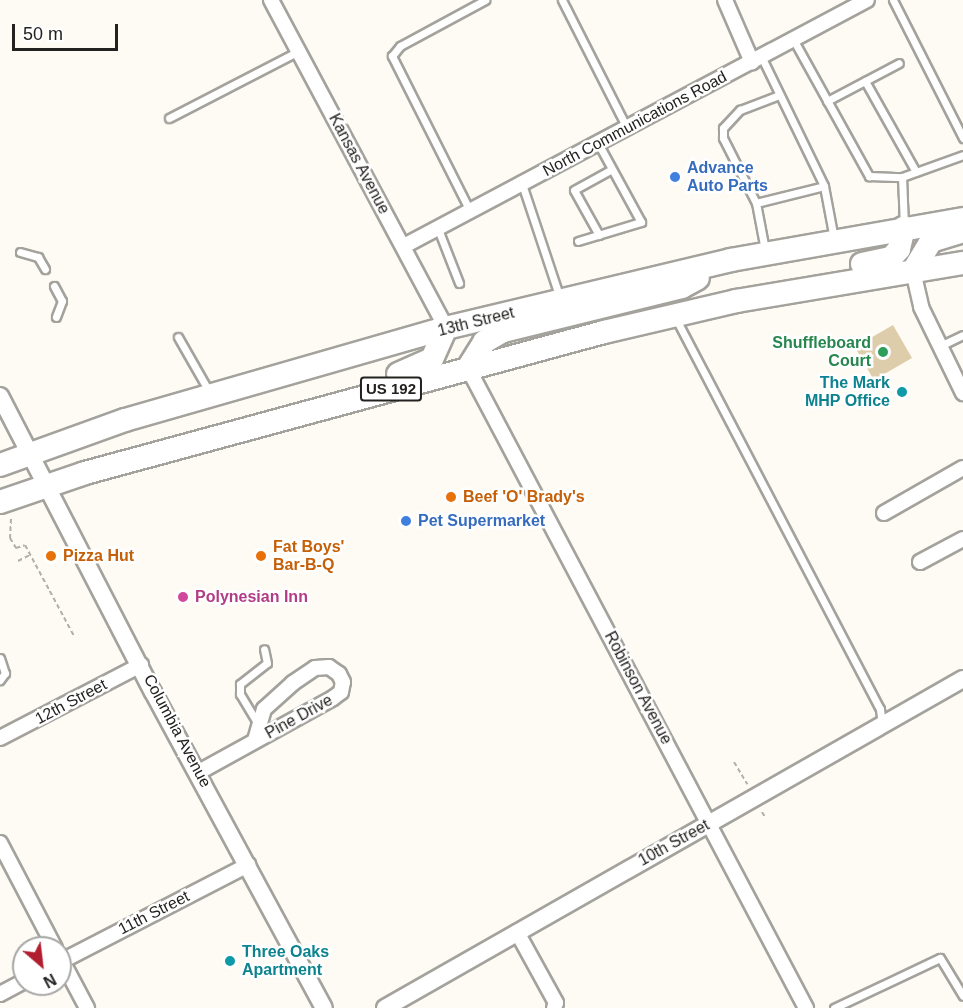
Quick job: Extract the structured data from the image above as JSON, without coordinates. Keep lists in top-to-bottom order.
{
  "streets": {
    "highway": ["13th Street", "US 192"],
    "street": [
      "North Communications Road",
      "Kansas Avenue",
      "Robinson Avenue",
      "12th Street",
      "Pine Drive",
      "Columbia Avenue",
      "10th Street",
      "11th Street"
    ]
  },
  "crossings": [
    ["North Communications Road", "Kansas Avenue"],
    ["Kansas Avenue", "13th Street"],
    ["13th Street", "Columbia Avenue"],
    ["US 192", "Robinson Avenue"],
    ["US 192", "Columbia Avenue"],
    ["Robinson Avenue", "10th Street"],
    ["12th Street", "Columbia Avenue"],
    ["Pine Drive", "Columbia Avenue"],
    ["Columbia Avenue", "11th Street"]
  ],
  "places": [
    "Advance Auto Parts",
    "Shuffleboard Court",
    "The Mark MHP Office",
    "Beef 'O' Brady's",
    "Pet Supermarket",
    "Pizza Hut",
    "Fat Boys' Bar-B-Q",
    "Polynesian Inn",
    "Three Oaks Apartment"
  ],
  "scale_bar": "50 m",
  "north": "bottom right"
}
